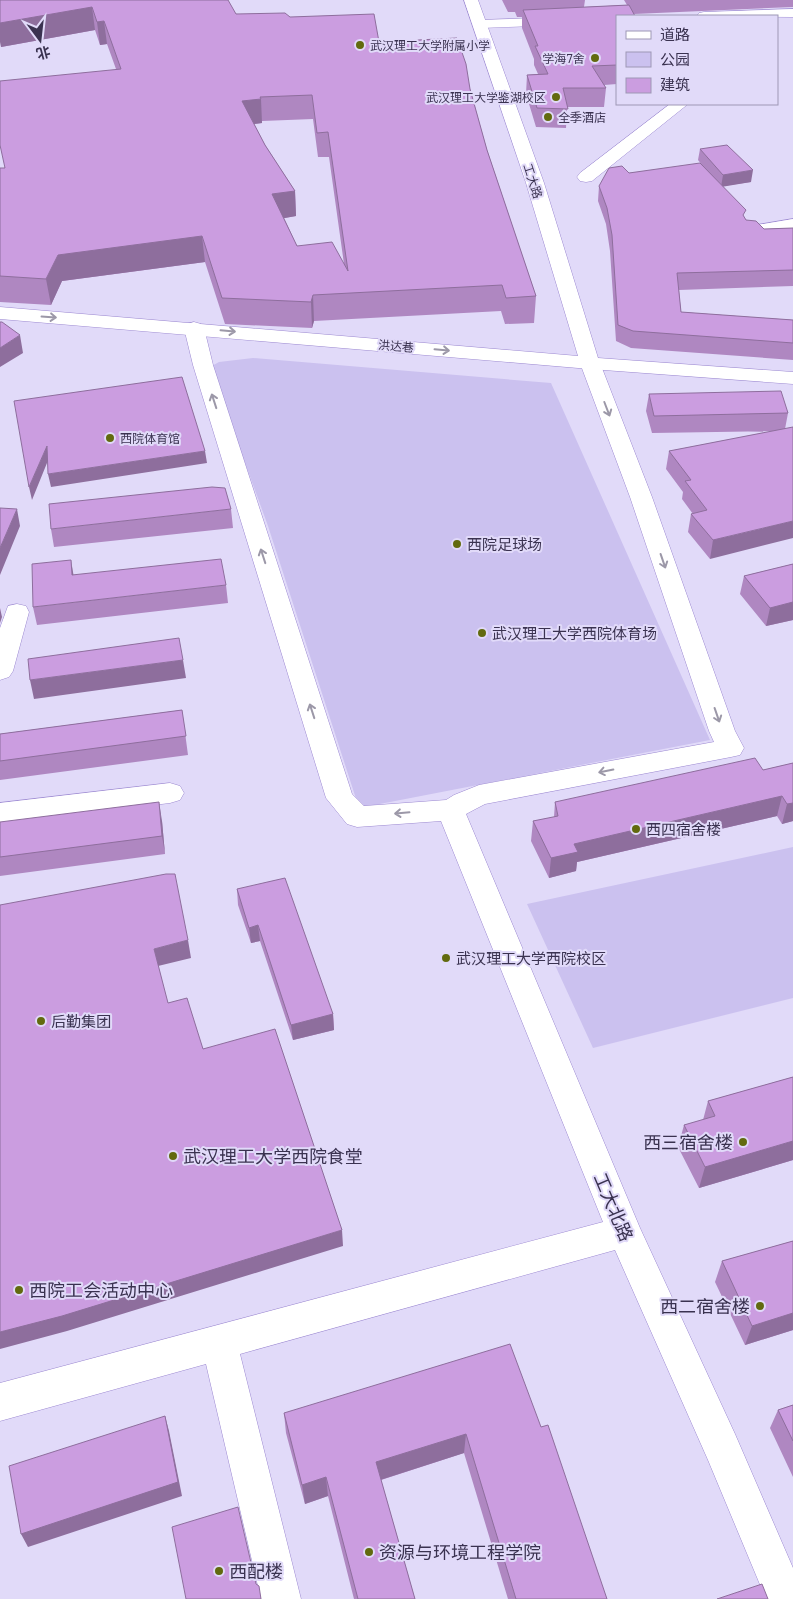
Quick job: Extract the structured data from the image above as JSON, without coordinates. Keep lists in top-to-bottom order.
{
  "streets": {
    "street": ["工大路", "洪达巷", "工大北路"]
  },
  "crossings": [
    ["工大路", "洪达巷"],
    ["工大路", "工大北路"]
  ],
  "one_way": ["洪达巷"],
  "places": [
    "武汉理工大学附属小学",
    "学海7舍",
    "武汉理工大学鉴湖校区",
    "全季酒店",
    "西院体育馆",
    "西院足球场",
    "武汉理工大学西院体育场",
    "西四宿舍楼",
    "武汉理工大学西院校区",
    "后勤集团",
    "西三宿舍楼",
    "武汉理工大学西院食堂",
    "西院工会活动中心",
    "西二宿舍楼",
    "资源与环境工程学院",
    "西配楼"
  ],
  "legend": ["道路", "公园", "建筑"],
  "north": "bottom"
}
